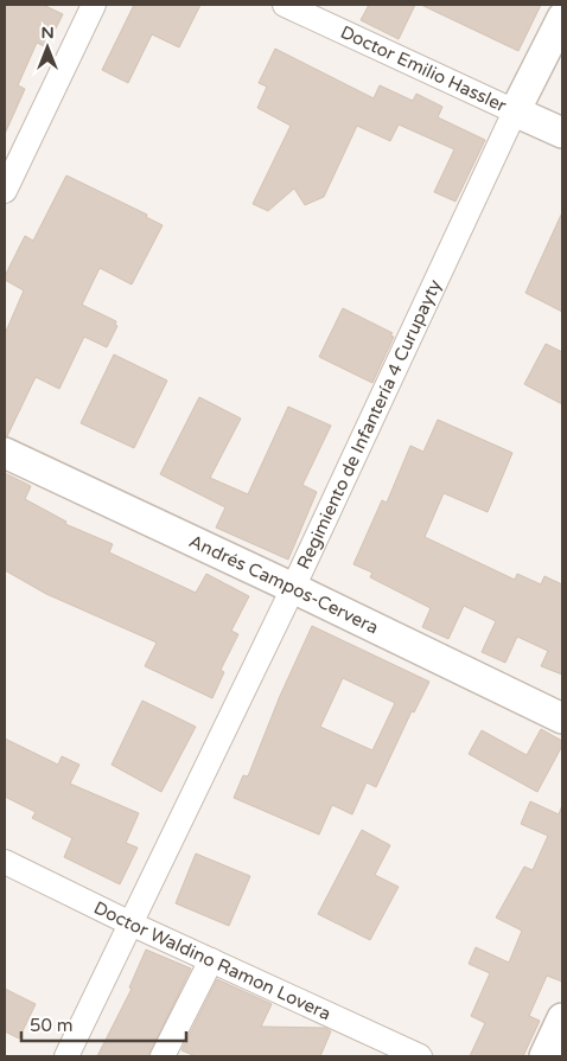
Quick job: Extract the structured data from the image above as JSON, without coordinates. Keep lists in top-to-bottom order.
{
  "streets": {
    "street": [
      "Doctor Emilio Hassler",
      "Regimiento de Infantería 4 Curupayty",
      "Andrés Campos-Cervera",
      "Doctor Waldino Ramon Lovera"
    ]
  },
  "crossings": [
    ["Doctor Emilio Hassler", "Regimiento de Infantería 4 Curupayty"],
    ["Regimiento de Infantería 4 Curupayty", "Andrés Campos-Cervera"],
    ["Regimiento de Infantería 4 Curupayty", "Doctor Waldino Ramon Lovera"]
  ],
  "scale_bar": "50 m",
  "north": "top"
}
